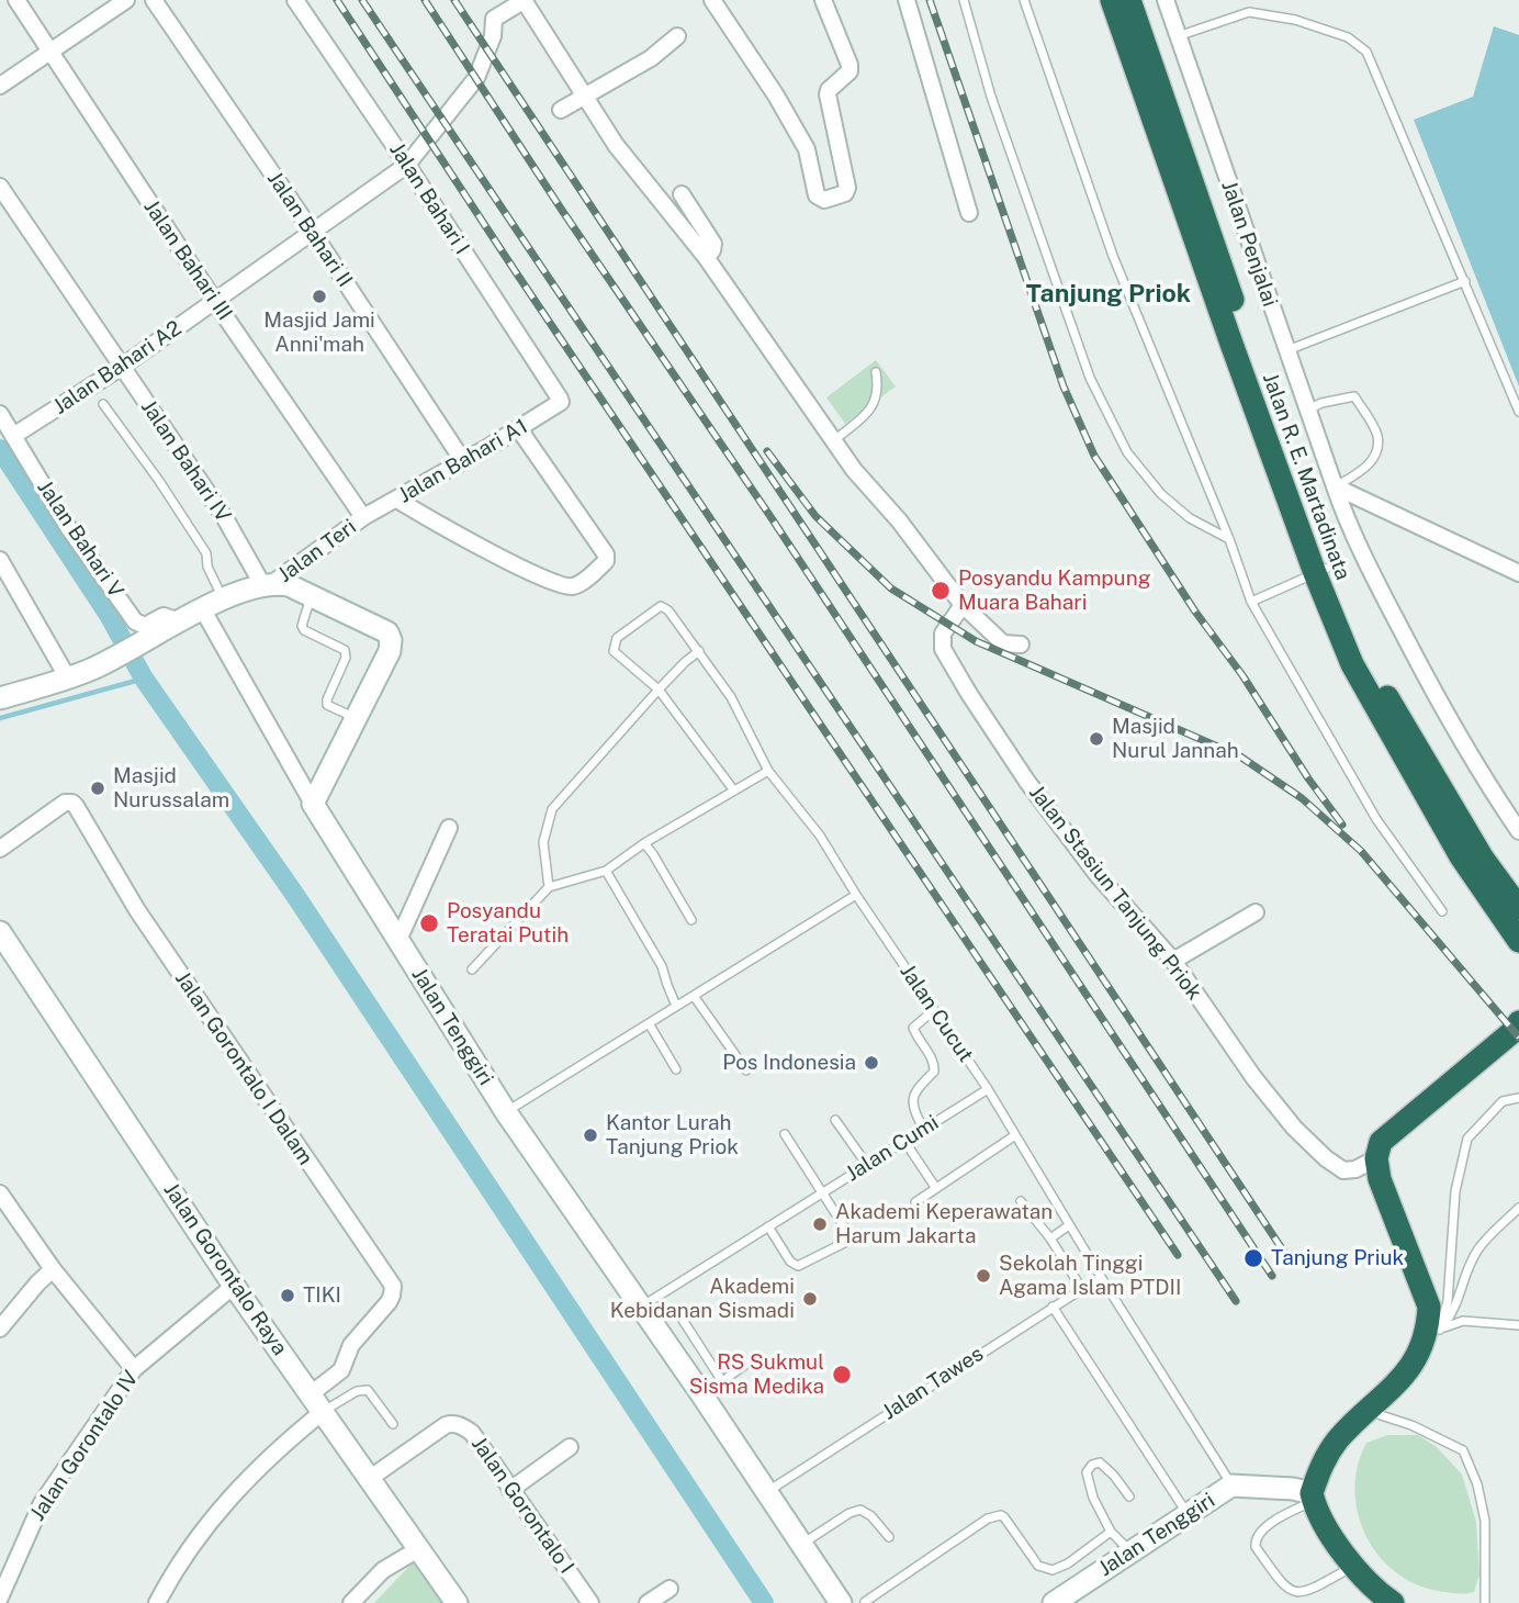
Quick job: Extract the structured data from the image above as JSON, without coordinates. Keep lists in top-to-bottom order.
{
  "streets": {
    "highway": ["Jalan R. E. Martadinata"],
    "street": [
      "Jalan Bahari I",
      "Jalan Bahari II",
      "Jalan Penjalai",
      "Jalan Bahari III",
      "Jalan Bahari A2",
      "Jalan Bahari IV",
      "Jalan Bahari A1",
      "Jalan Bahari V",
      "Jalan Teri",
      "Jalan Stasiun Tanjung Priok",
      "Jalan Tenggiri",
      "Jalan Gorontalo I Dalam",
      "Jalan Gorontalo Raya",
      "Jalan Gorontalo IV",
      "Jalan Gorontalo I"
    ],
    "lane": ["Jalan Cucut", "Jalan Cumi", "Jalan Tawes"]
  },
  "crossings": [
    ["Jalan Bahari I", "Jalan Bahari A2"],
    ["Jalan Bahari I", "Jalan Bahari A1"],
    ["Jalan Bahari II", "Jalan Bahari A2"],
    ["Jalan Bahari II", "Jalan Bahari A1"],
    ["Jalan Bahari III", "Jalan Bahari A2"],
    ["Jalan Bahari III", "Jalan Bahari A1"],
    ["Jalan Bahari III", "Jalan Teri"],
    ["Jalan Bahari A2", "Jalan Bahari IV"],
    ["Jalan Bahari A2", "Jalan Bahari V"],
    ["Jalan Bahari IV", "Jalan Teri"],
    ["Jalan Bahari A1", "Jalan Teri"],
    ["Jalan Cucut", "Jalan Tenggiri"],
    ["Jalan Cucut", "Jalan Cumi"],
    ["Jalan Cucut", "Jalan Tawes"],
    ["Jalan Tenggiri", "Jalan Cumi"],
    ["Jalan Tenggiri", "Jalan Tawes"],
    ["Jalan Gorontalo I Dalam", "Jalan Gorontalo Raya"],
    ["Jalan Gorontalo Raya", "Jalan Gorontalo IV"],
    ["Jalan Gorontalo Raya", "Jalan Gorontalo I"]
  ],
  "districts": ["Tanjung Priok"],
  "places": [
    "Masjid Jami Anni'mah",
    "Posyandu Kampung Muara Bahari",
    "Masjid Nurul Jannah",
    "Masjid Nurussalam",
    "Posyandu Teratai Putih",
    "Pos Indonesia",
    "Kantor Lurah Tanjung Priok",
    "Akademi Keperawatan Harum Jakarta",
    "Tanjung Priuk",
    "Sekolah Tinggi Agama Islam PTDII",
    "TIKI",
    "Akademi Kebidanan Sismadi",
    "RS Sukmul Sisma Medika"
  ]
}
